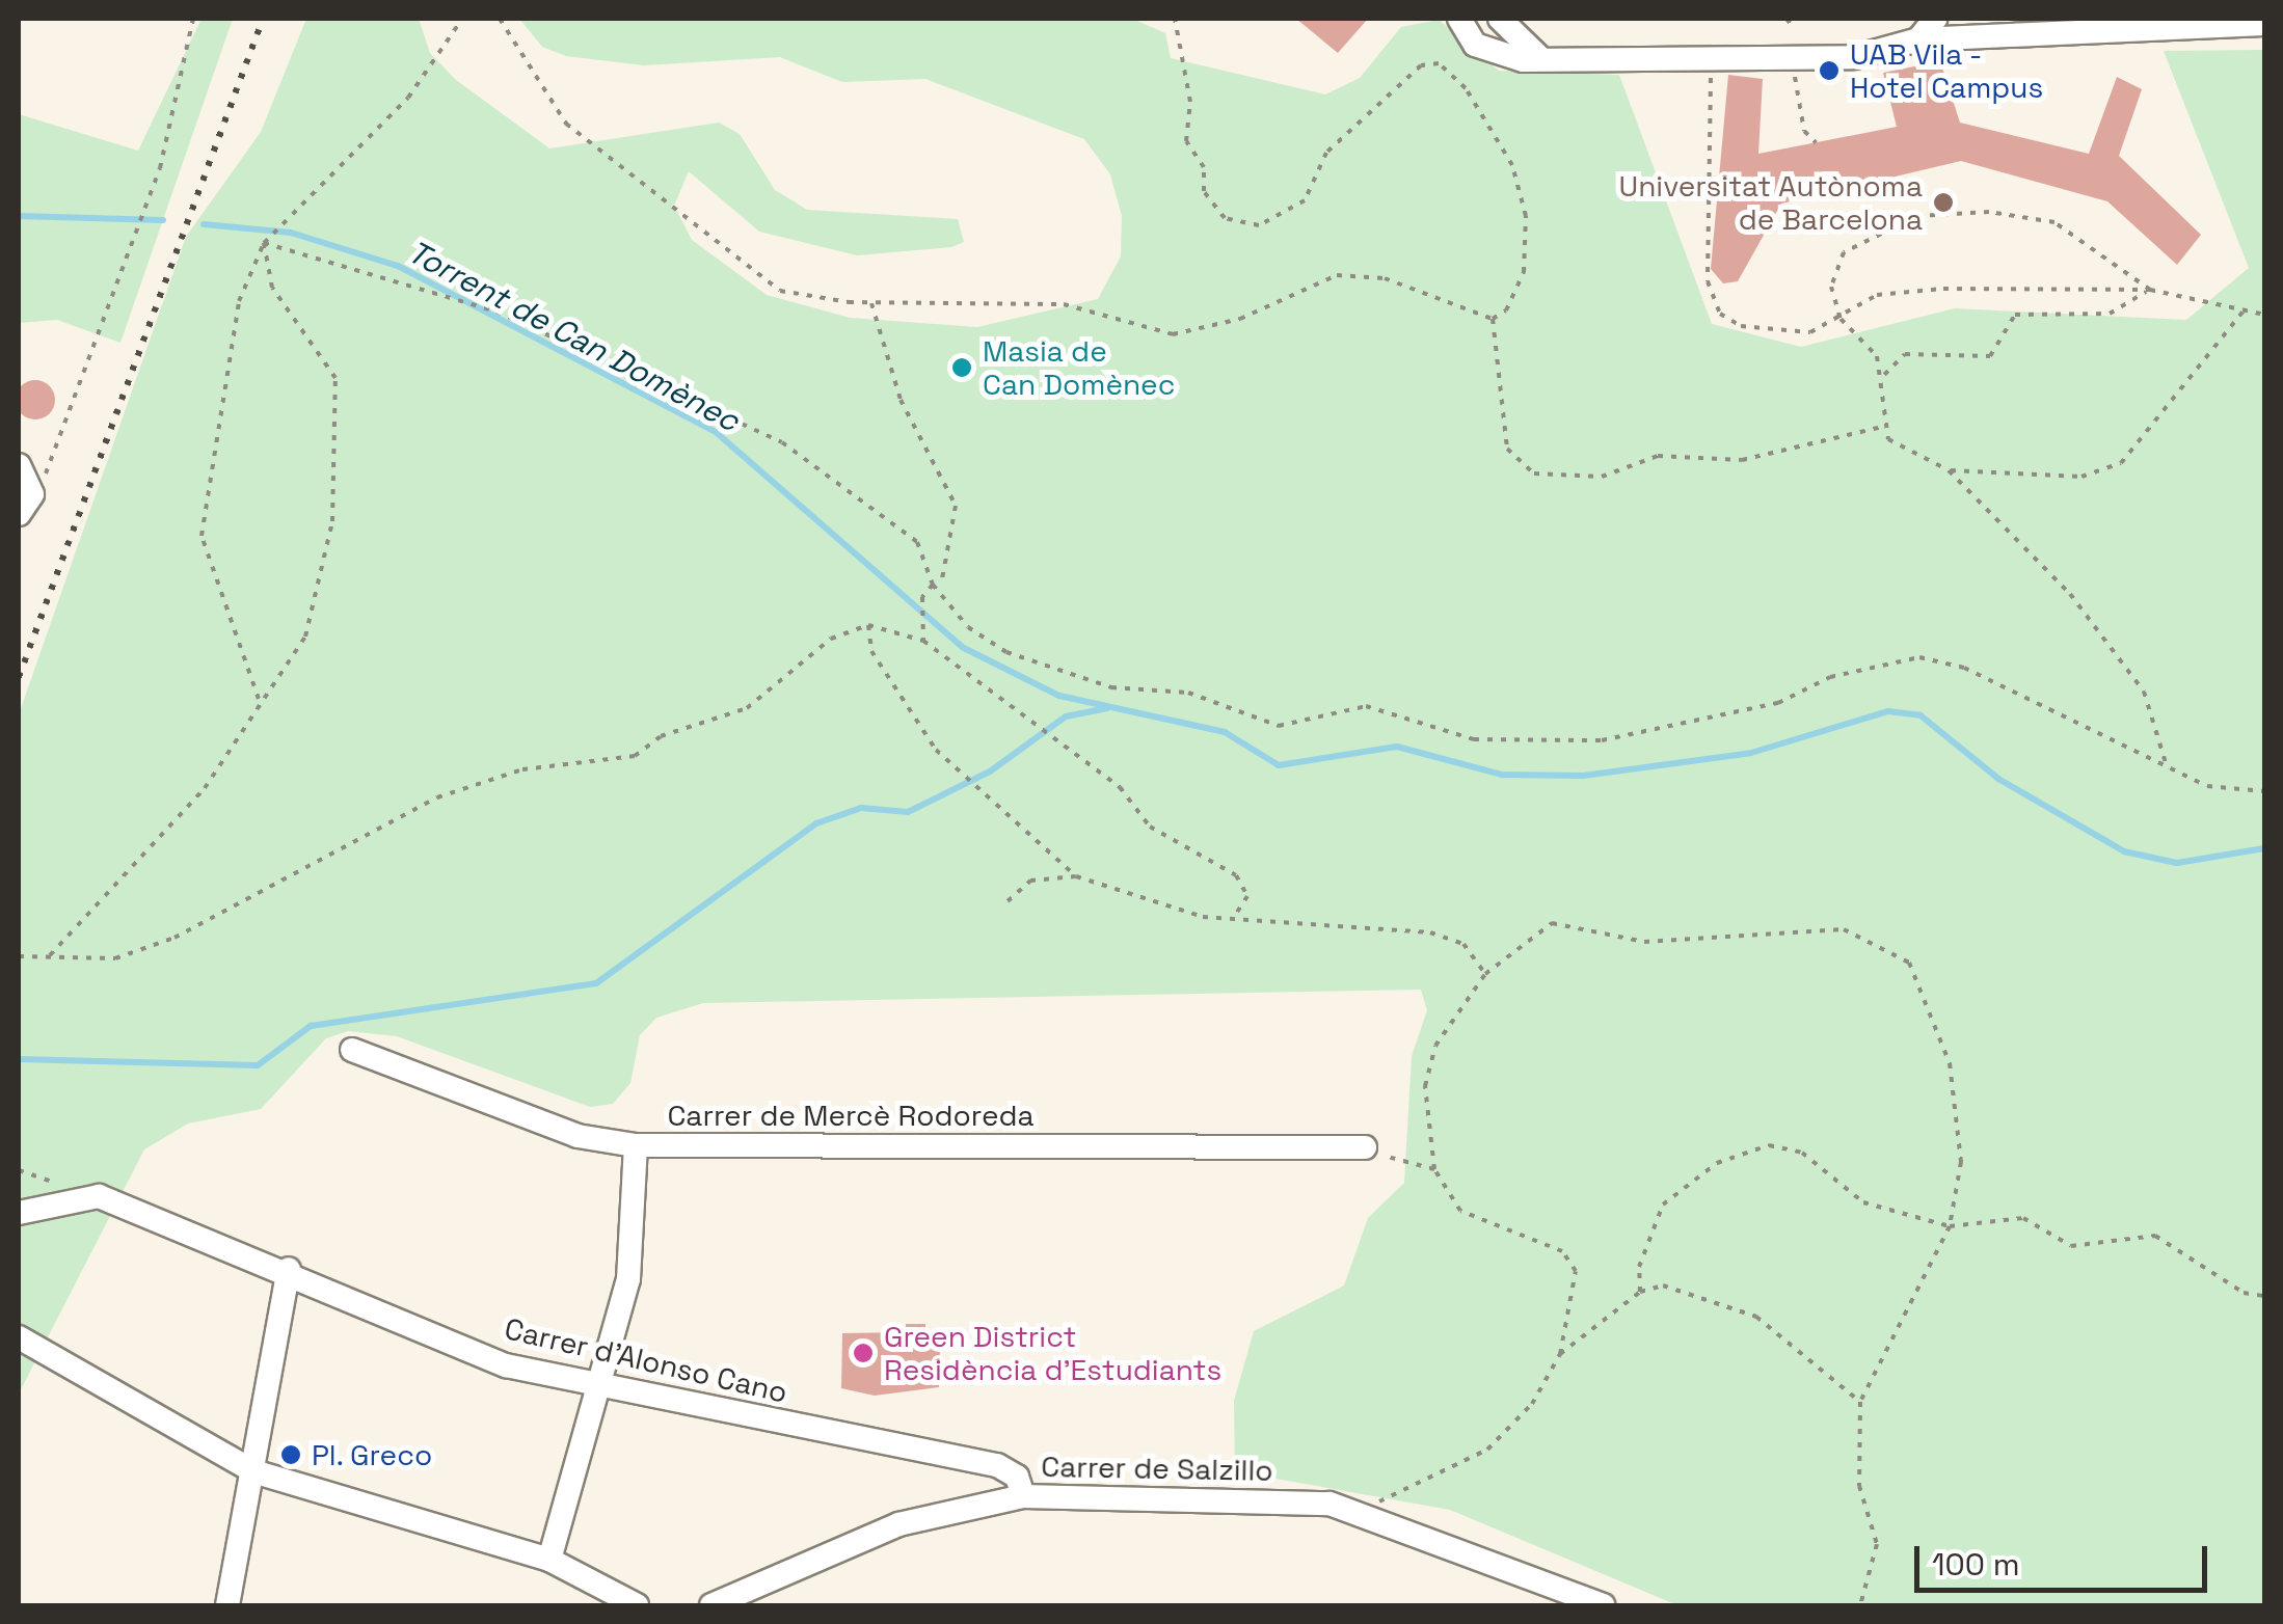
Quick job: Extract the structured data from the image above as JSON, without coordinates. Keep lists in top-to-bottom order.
{
  "streets": {
    "street": ["Carrer de Mercè Rodoreda", "Carrer d'Alonso Cano", "Carrer de Salzillo"]
  },
  "crossings": [
    ["Carrer d'Alonso Cano", "Carrer de Salzillo"]
  ],
  "water": ["Torrent de Can Domènec"],
  "places": [
    "UAB Vila - Hotel Campus",
    "Universitat Autònoma de Barcelona",
    "Masia de Can Domènec",
    "Green District Residència d'Estudiants",
    "Pl. Greco"
  ],
  "scale_bar": "100 m"
}
